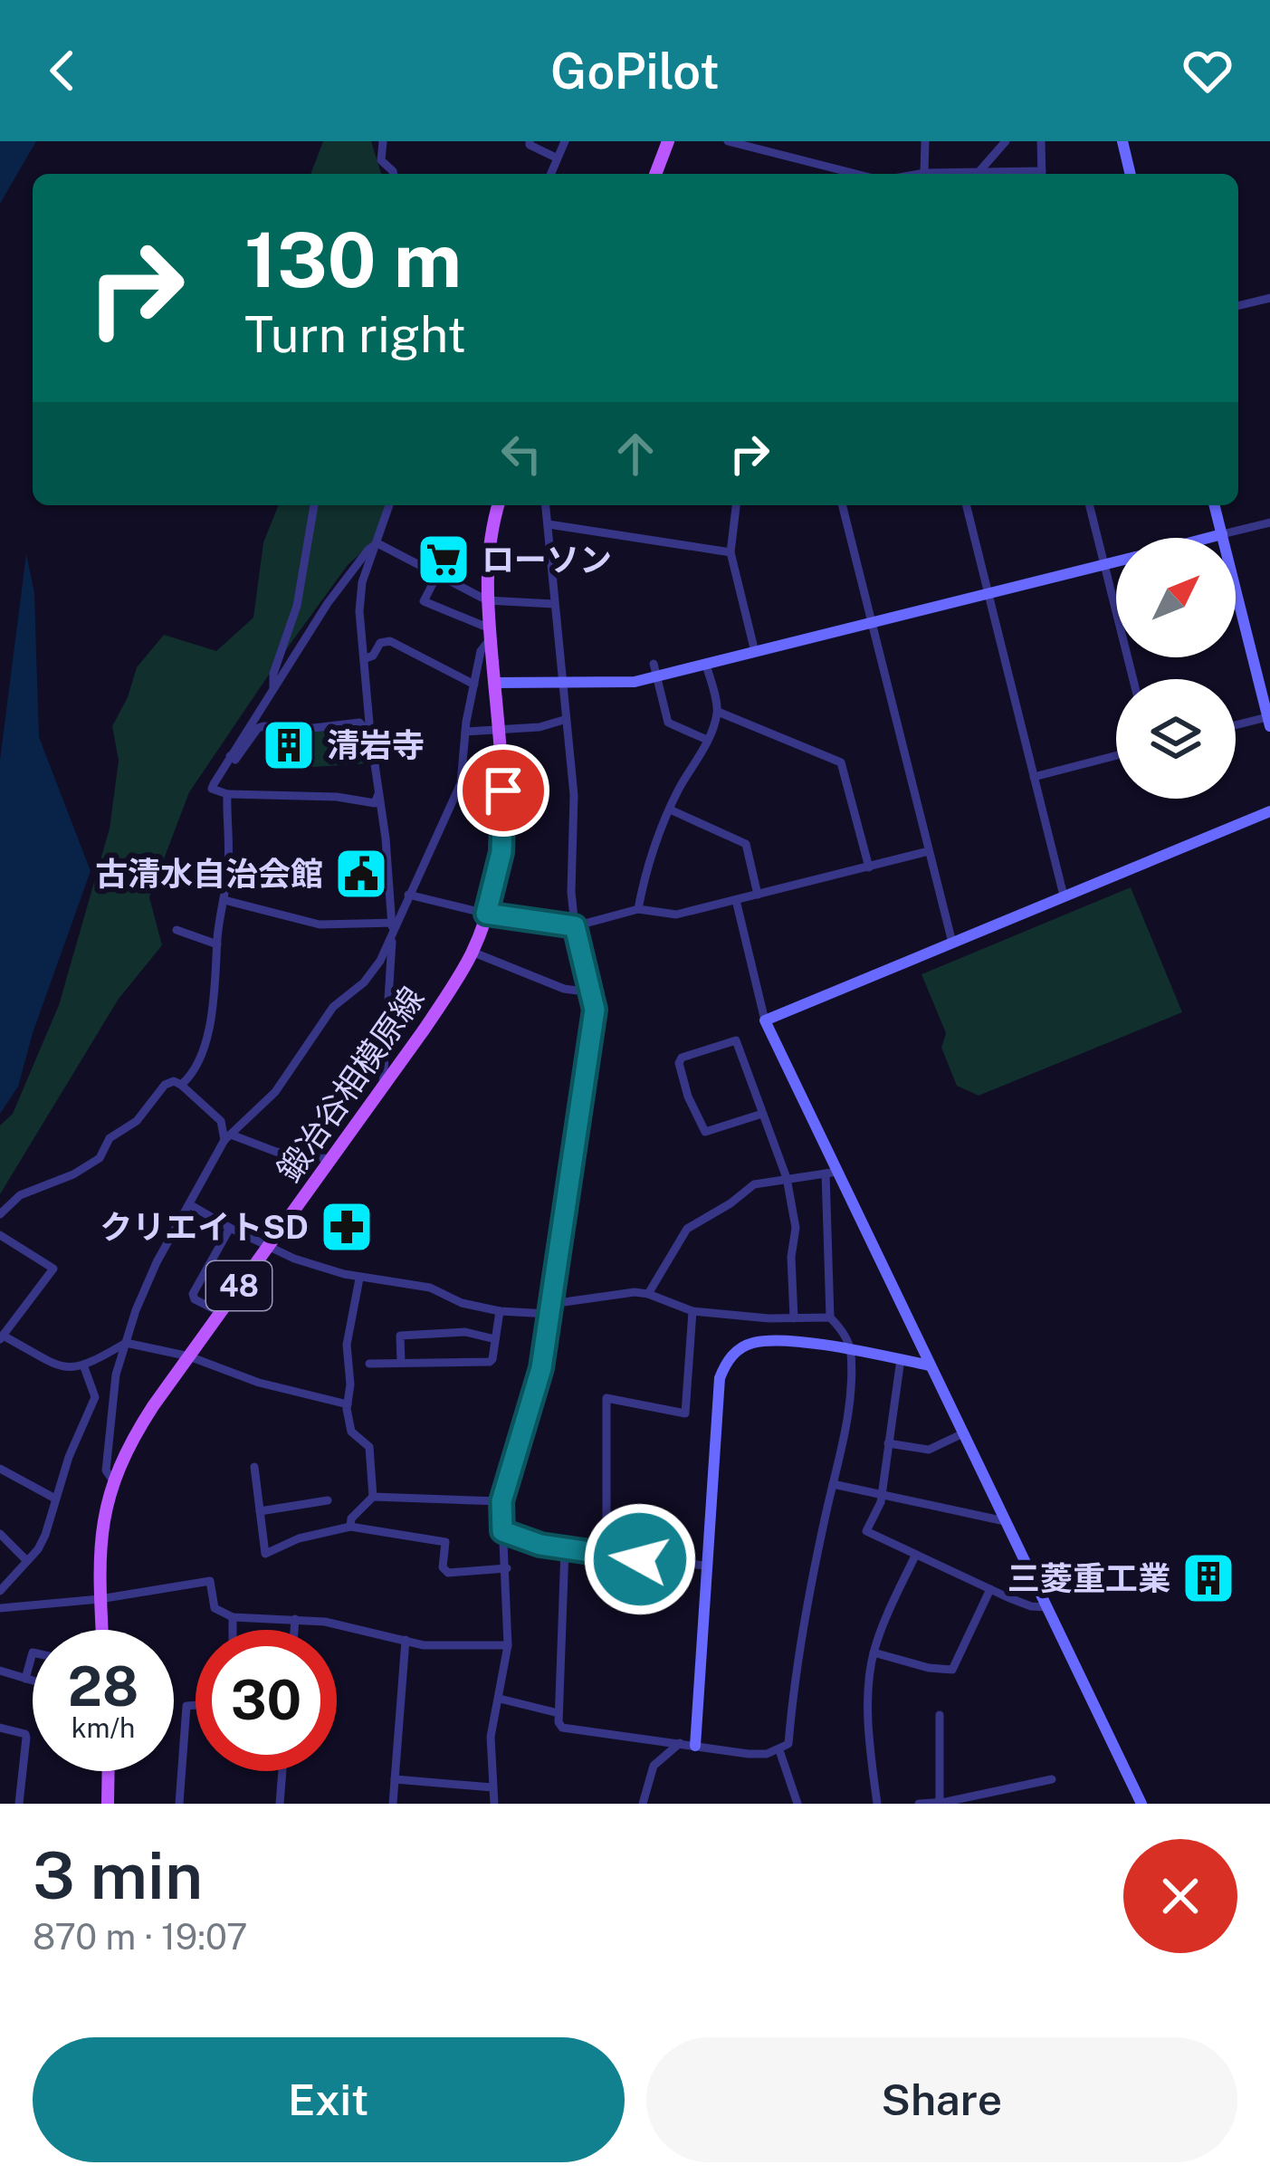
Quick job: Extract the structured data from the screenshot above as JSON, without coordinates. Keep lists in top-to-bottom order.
{
  "streets": {
    "main road": ["鍛冶谷相模原線", "48"]
  },
  "places": {
    "supermarket": ["ローソン"],
    "building": ["清岩寺", "三菱重工業"],
    "public building": ["古清水自治会館"],
    "pharmacy": ["クリエイトSD"]
  },
  "north": "top right",
  "page": {
    "header": "GoPilot",
    "turn": ["130 m", "Turn right"],
    "speed": "28 km/h",
    "limit": "30",
    "heading": ["3 min", "870 m · 19:07"],
    "buttons": ["Exit", "Share"]
  }
}
